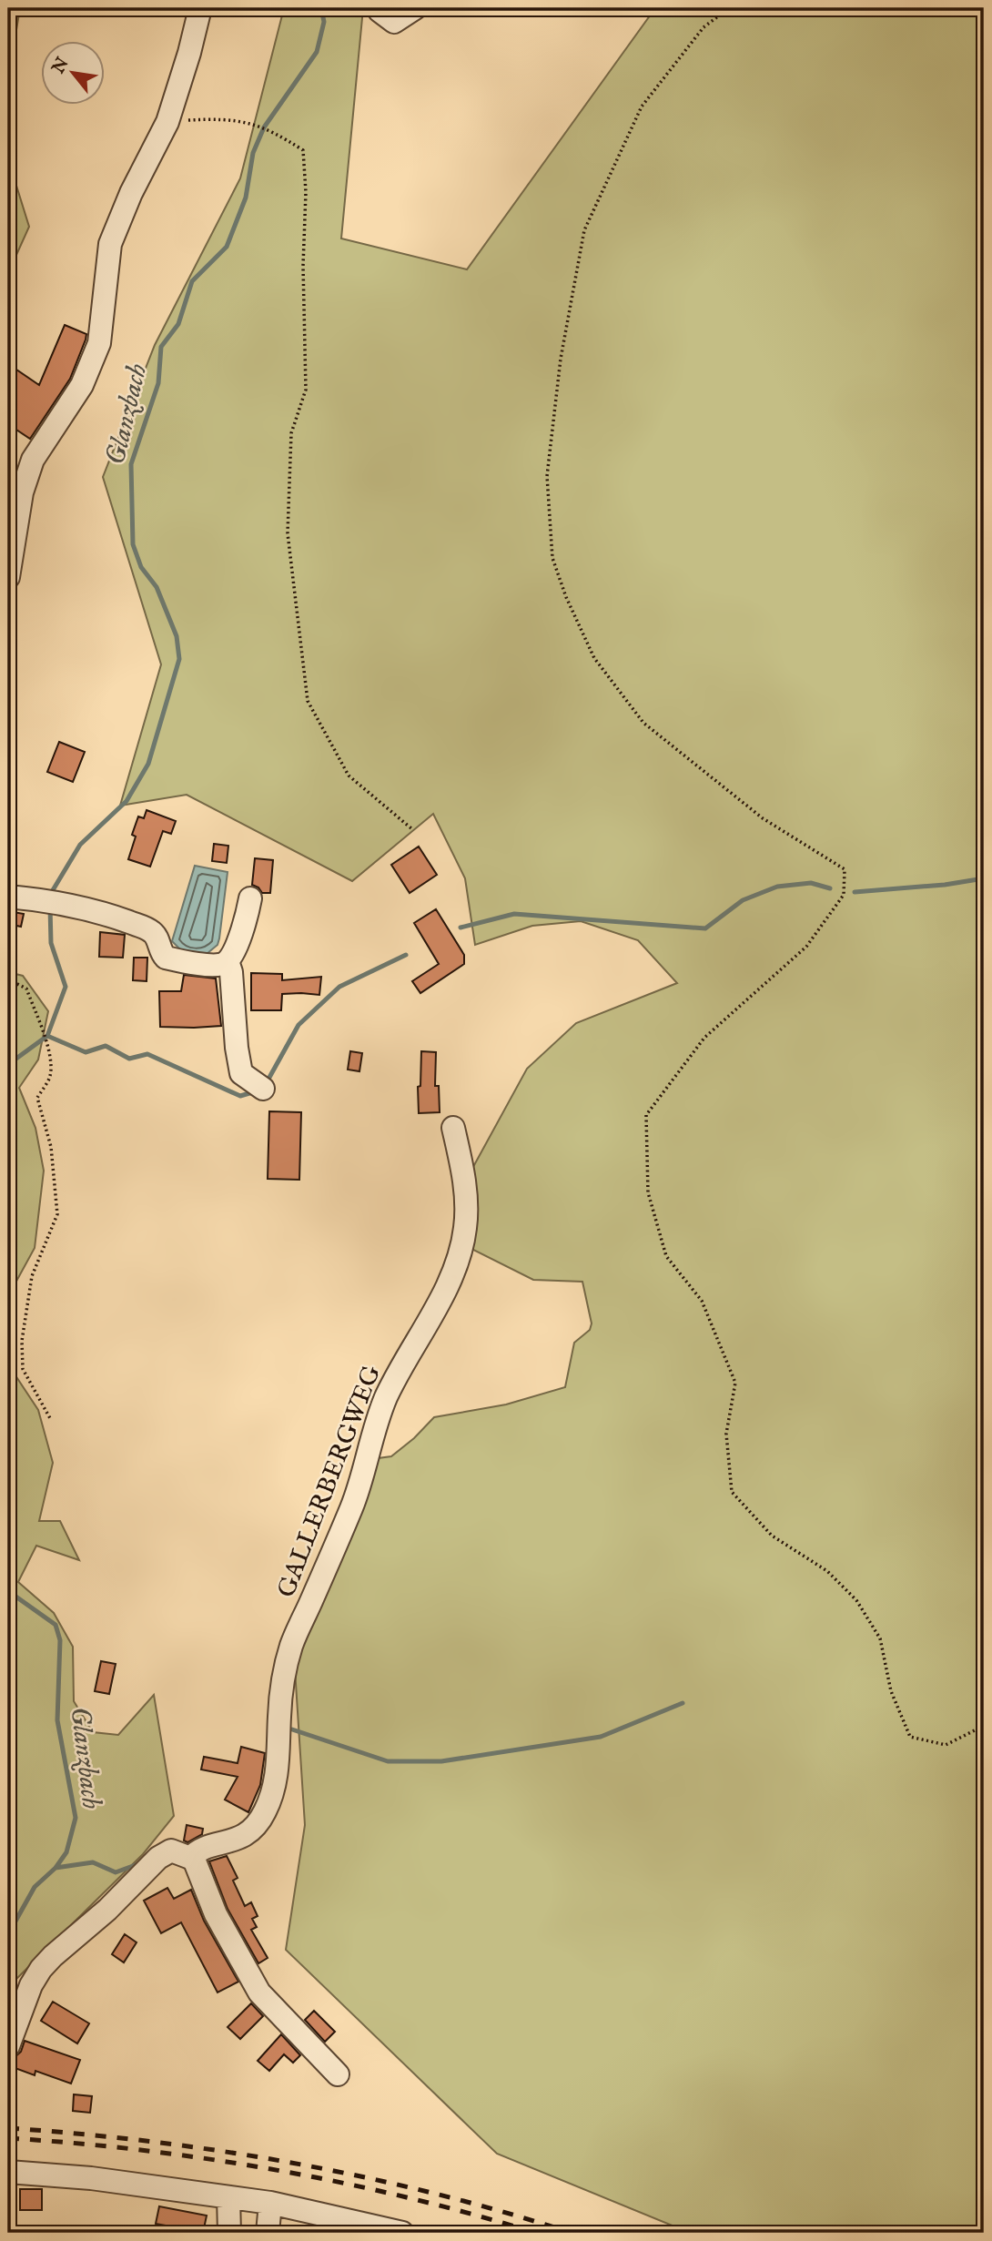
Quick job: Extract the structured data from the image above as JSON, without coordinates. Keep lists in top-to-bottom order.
{
  "streets": {
    "street": ["GALLERBERGWEG"]
  },
  "water": ["Glanzbach"],
  "north": "top left"
}
